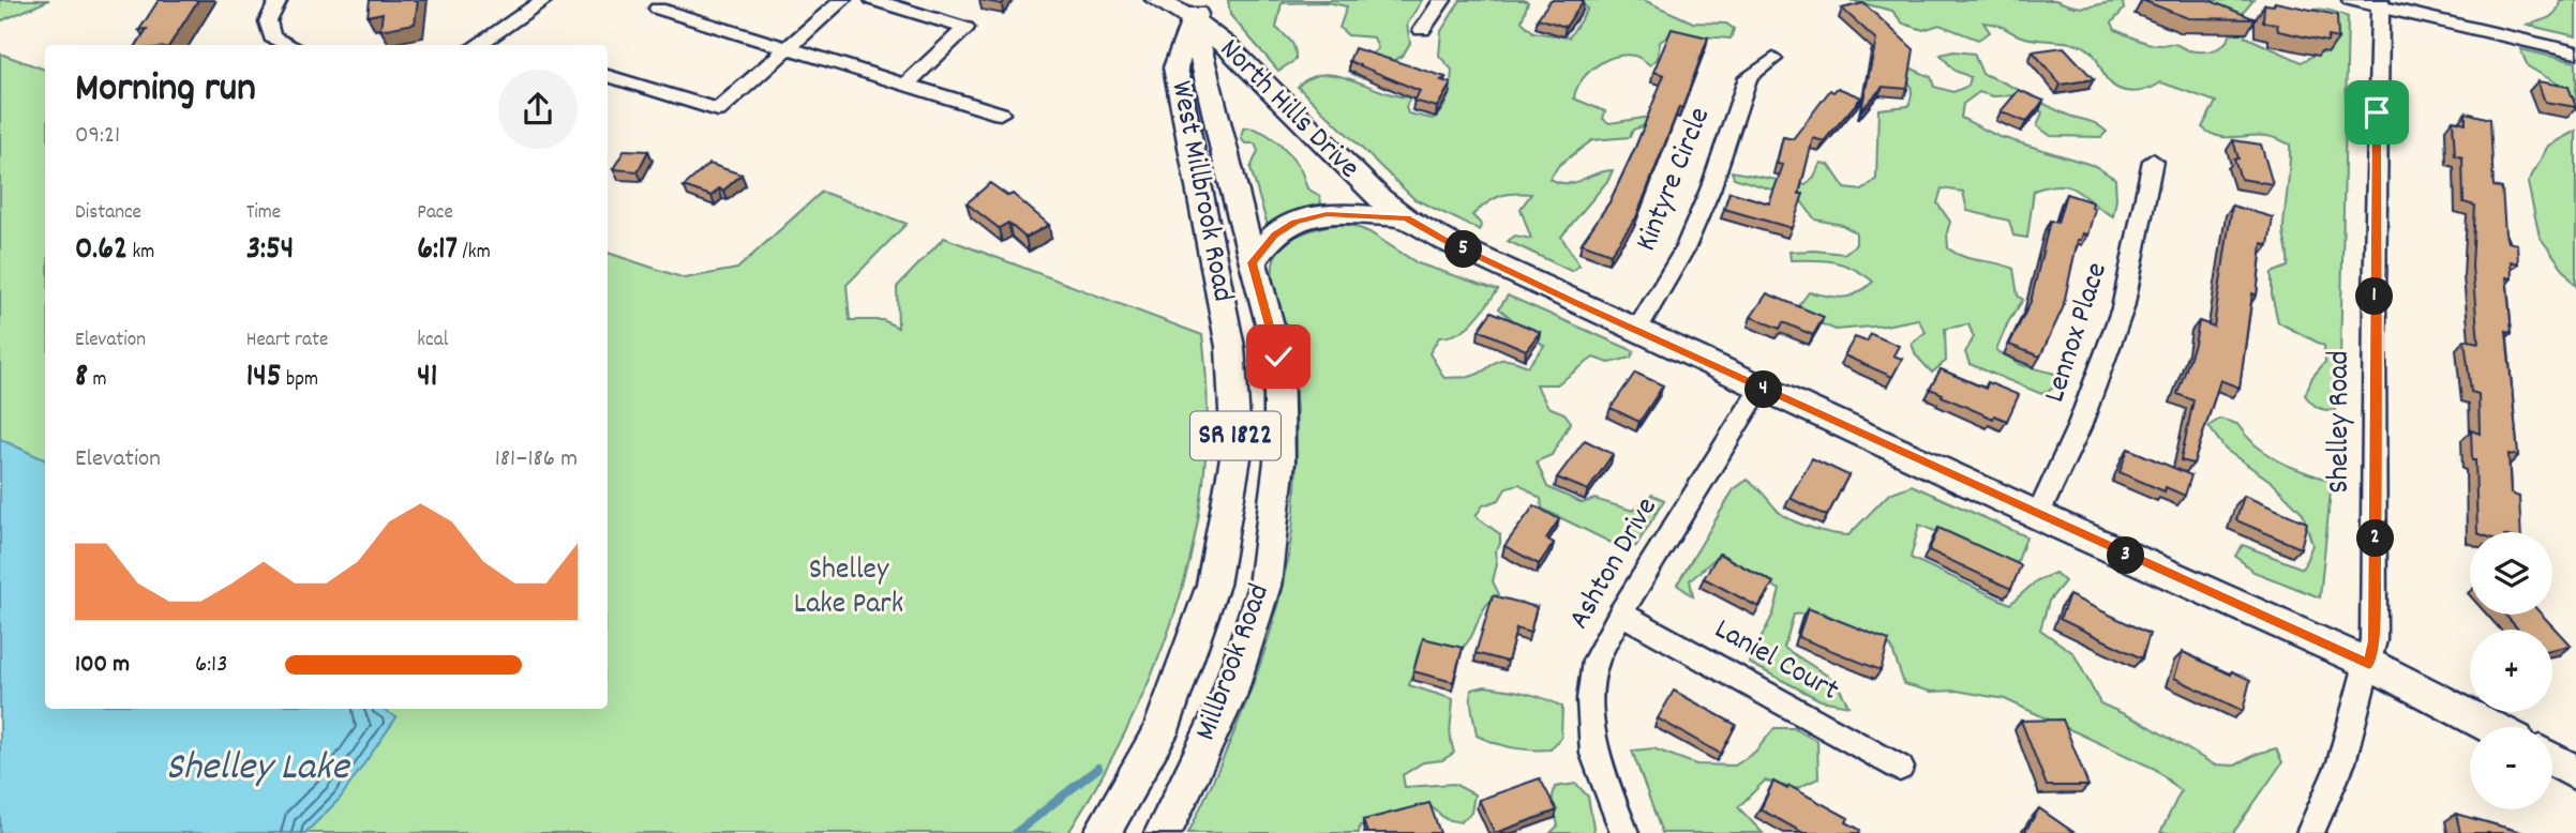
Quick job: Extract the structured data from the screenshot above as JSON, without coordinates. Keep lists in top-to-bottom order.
{
  "streets": {
    "main road": [
      "North Hills Drive",
      "West Millbrook Road",
      "SR 1822",
      "Millbrook Road"
    ],
    "street": [
      "Kintyre Circle",
      "Lennox Place",
      "Shelley Road",
      "Ashton Drive",
      "Laniel Court"
    ]
  },
  "crossings": [
    ["North Hills Drive", "Kintyre Circle"],
    ["North Hills Drive", "West Millbrook Road"],
    ["North Hills Drive", "Lennox Place"],
    ["North Hills Drive", "Shelley Road"],
    ["North Hills Drive", "Ashton Drive"],
    ["North Hills Drive", "Millbrook Road"],
    ["West Millbrook Road", "Millbrook Road"],
    ["Ashton Drive", "Laniel Court"]
  ],
  "water": ["Shelley Lake"],
  "parks": ["Shelley Lake Park"],
  "page": {
    "heading": ["Morning run", "09:21"],
    "stats": [
      ["Distance", "0.62 km"],
      ["Time", "3:54"],
      ["Pace", "6:17 /km"],
      ["Elevation", "8 m"],
      ["Heart rate", "145 bpm"],
      ["kcal", "41"]
    ],
    "pins": [
      "5",
      "1",
      "4",
      "2",
      "3"
    ],
    "chart": ["Elevation", "181–186 m"],
    "map_buttons": ["+", "−"],
    "list": [
      {
        "name": "100 m",
        "note": "6:13"
      }
    ]
  }
}
